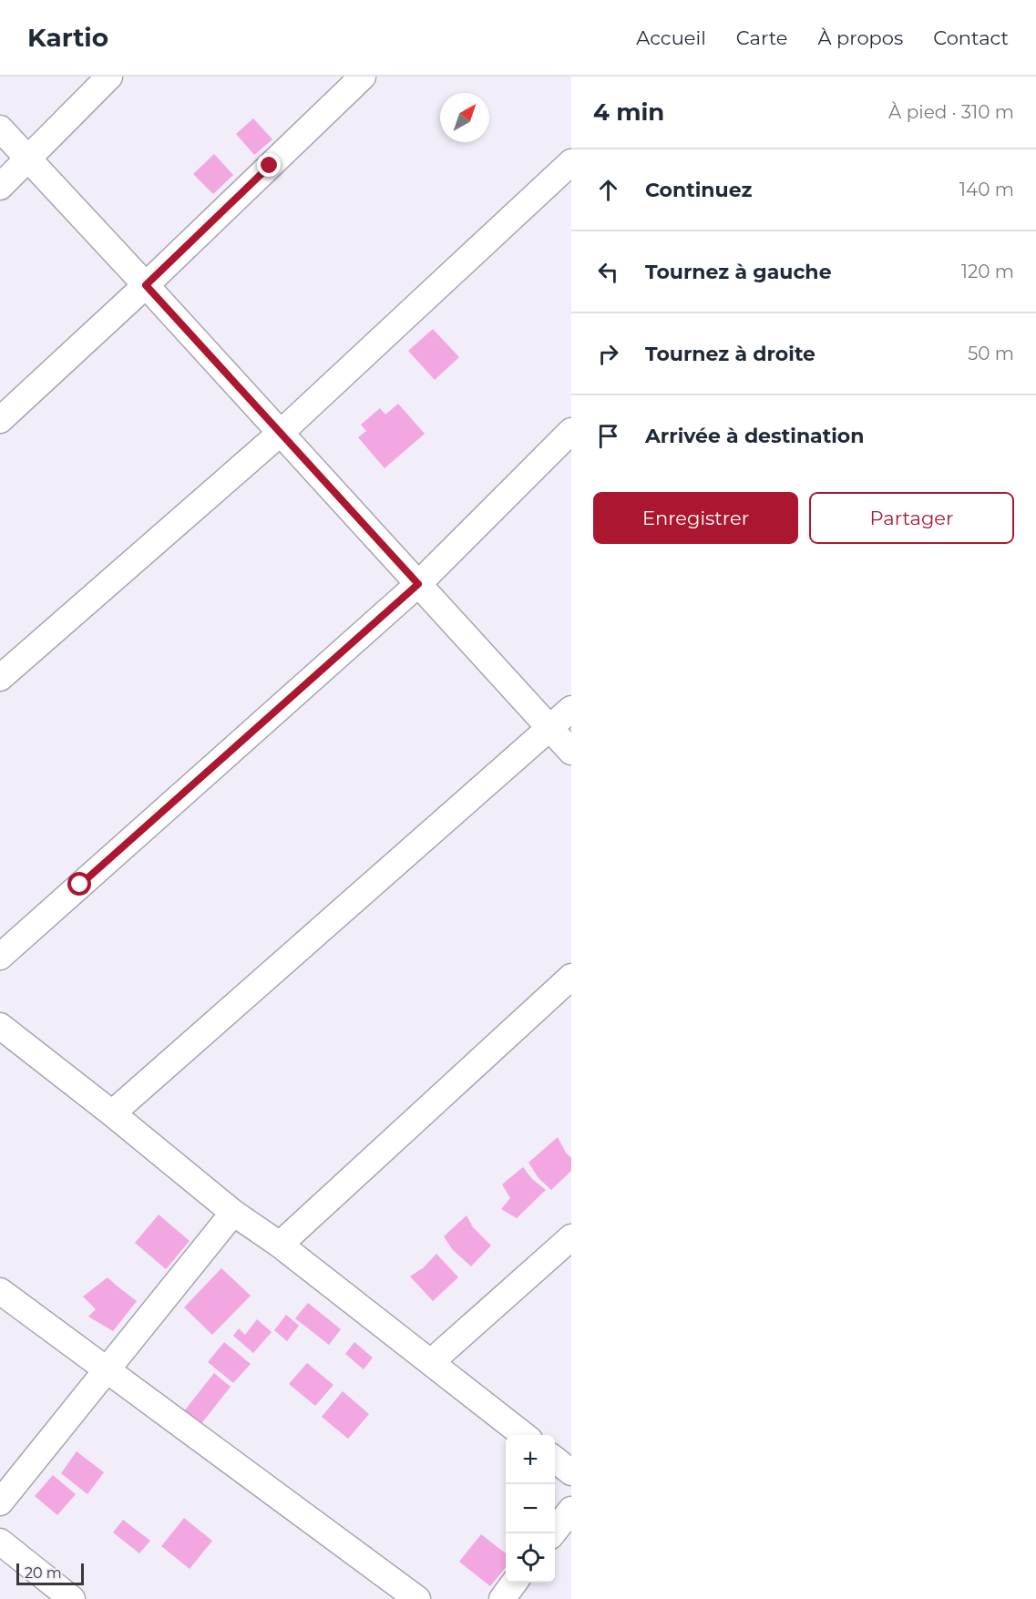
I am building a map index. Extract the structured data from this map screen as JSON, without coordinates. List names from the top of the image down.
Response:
{
  "scale_bar": "20 m",
  "north": "top right",
  "page": {
    "header": "Kartio",
    "nav": [
      "Accueil",
      "Carte",
      "À propos",
      "Contact"
    ],
    "heading": ["4 min", "À pied · 310 m"],
    "list": [
      ["Continuez", "140 m"],
      ["Tournez à gauche", "120 m"],
      ["Tournez à droite", "50 m"],
      "Arrivée à destination"
    ],
    "buttons": ["Enregistrer", "Partager"],
    "map_buttons": ["+", "−"],
    "scale": "20 m"
  }
}
